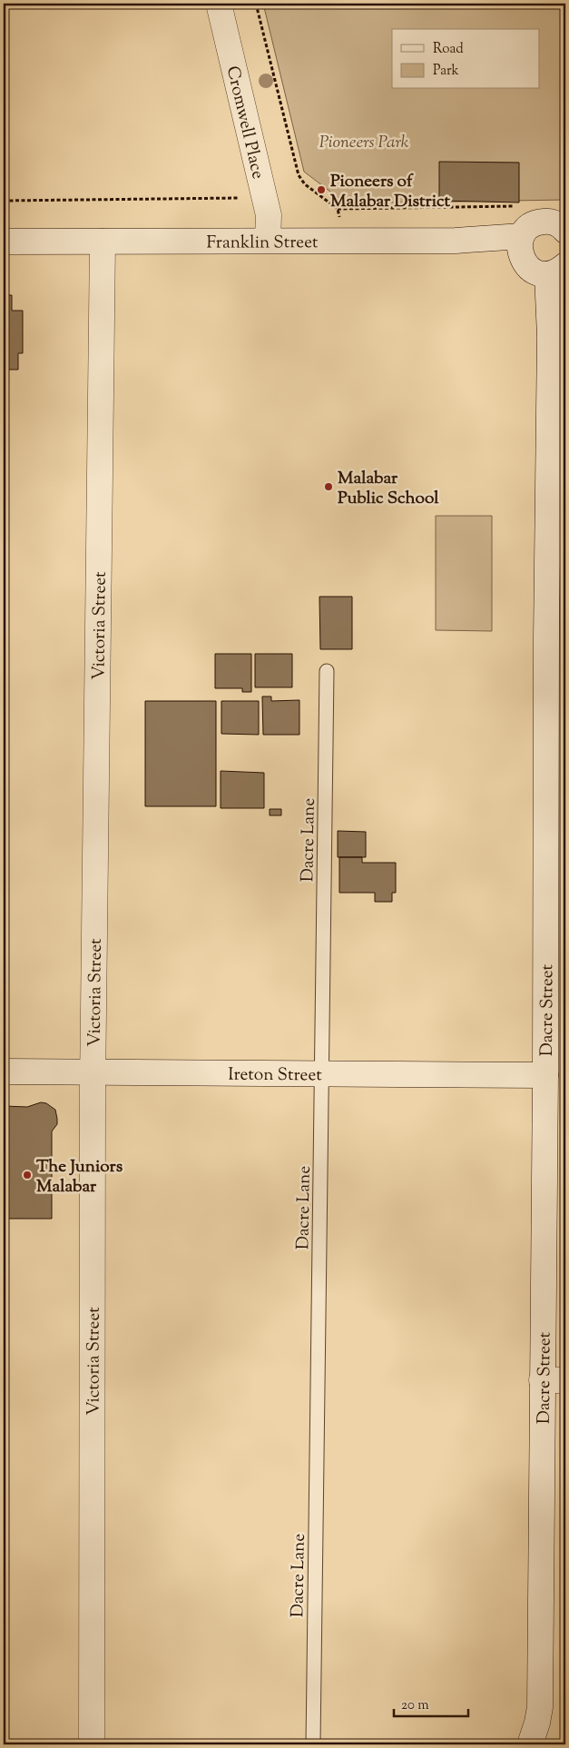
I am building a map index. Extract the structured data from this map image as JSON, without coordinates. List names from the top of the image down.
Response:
{
  "streets": {
    "street": [
      "Cromwell Place",
      "Franklin Street",
      "Victoria Street",
      "Dacre Street",
      "Ireton Street"
    ],
    "lane": ["Dacre Lane"]
  },
  "crossings": [
    ["Cromwell Place", "Franklin Street"],
    ["Franklin Street", "Victoria Street"],
    ["Victoria Street", "Ireton Street"],
    ["Dacre Lane", "Ireton Street"],
    ["Dacre Street", "Ireton Street"]
  ],
  "parks": ["Pioneers Park"],
  "places": ["Pioneers of Malabar District", "Malabar Public School", "The Juniors Malabar"],
  "legend": ["Road", "Park"],
  "scale_bar": "20 m"
}
